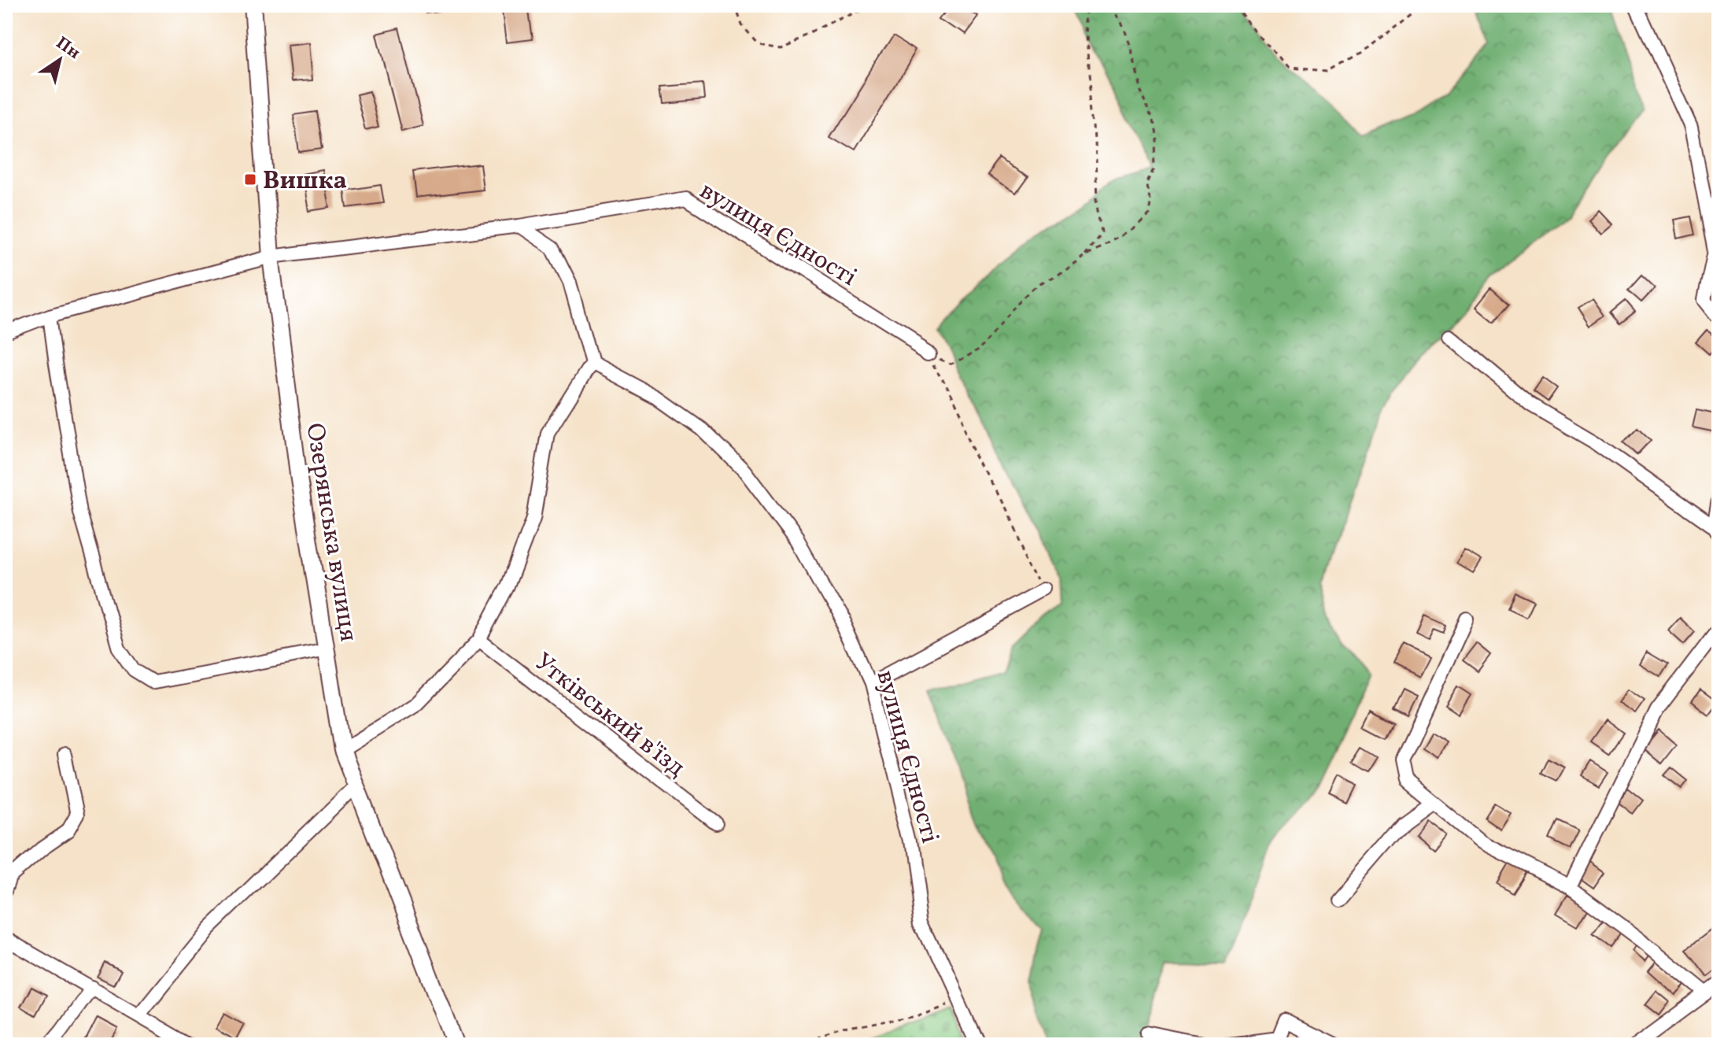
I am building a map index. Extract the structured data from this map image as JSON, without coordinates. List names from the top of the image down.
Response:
{
  "streets": {
    "street": ["вулиця Єдності", "Озерянська вулиця", "Утківський в'їзд"]
  },
  "crossings": [
    ["вулиця Єдності", "Озерянська вулиця"]
  ],
  "places": {
    "transit": ["Вишка"]
  },
  "north": "top right"
}
